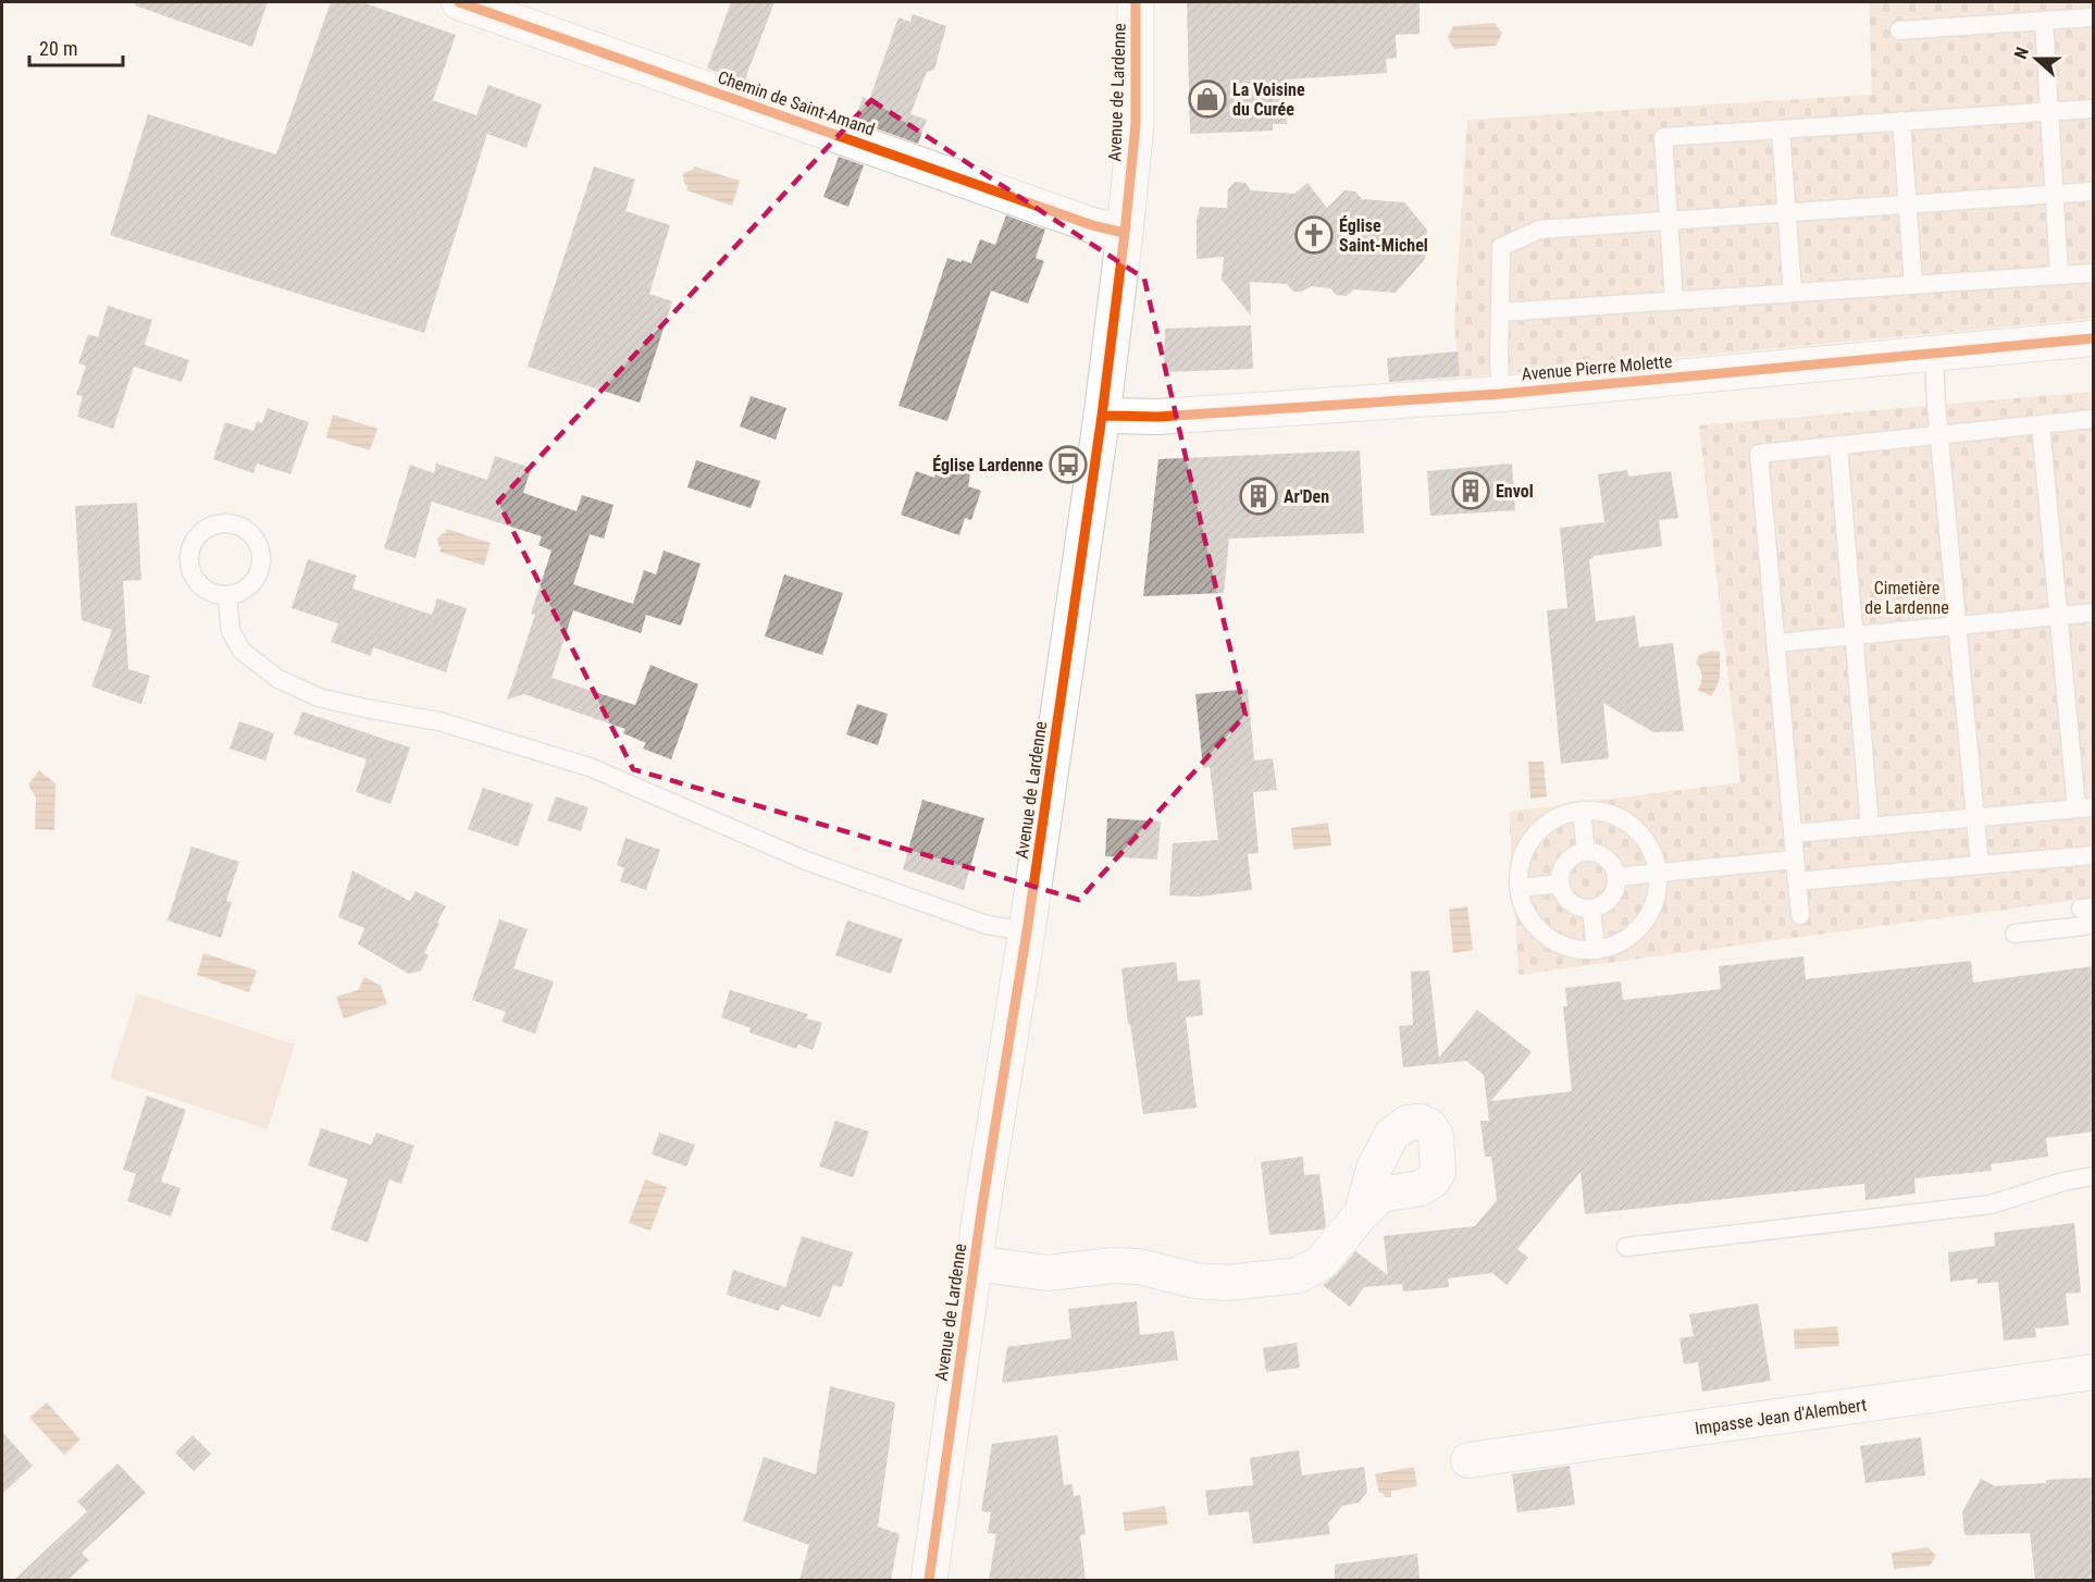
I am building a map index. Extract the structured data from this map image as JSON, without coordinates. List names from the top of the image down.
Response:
{
  "streets": {
    "main road": ["Avenue de Lardenne"],
    "street": ["Chemin de Saint-Amand", "Avenue Pierre Molette", "Impasse Jean d'Alembert"]
  },
  "crossings": [
    ["Avenue de Lardenne", "Chemin de Saint-Amand"],
    ["Avenue de Lardenne", "Avenue Pierre Molette"]
  ],
  "parks": ["Cimetière de Lardenne"],
  "places": {
    "shop": ["La Voisine du Curée"],
    "church": ["Église Saint-Michel"],
    "bus stop": ["Église Lardenne"],
    "building": ["Envol", "Ar'Den"]
  },
  "scale_bar": "20 m",
  "north": "left"
}
